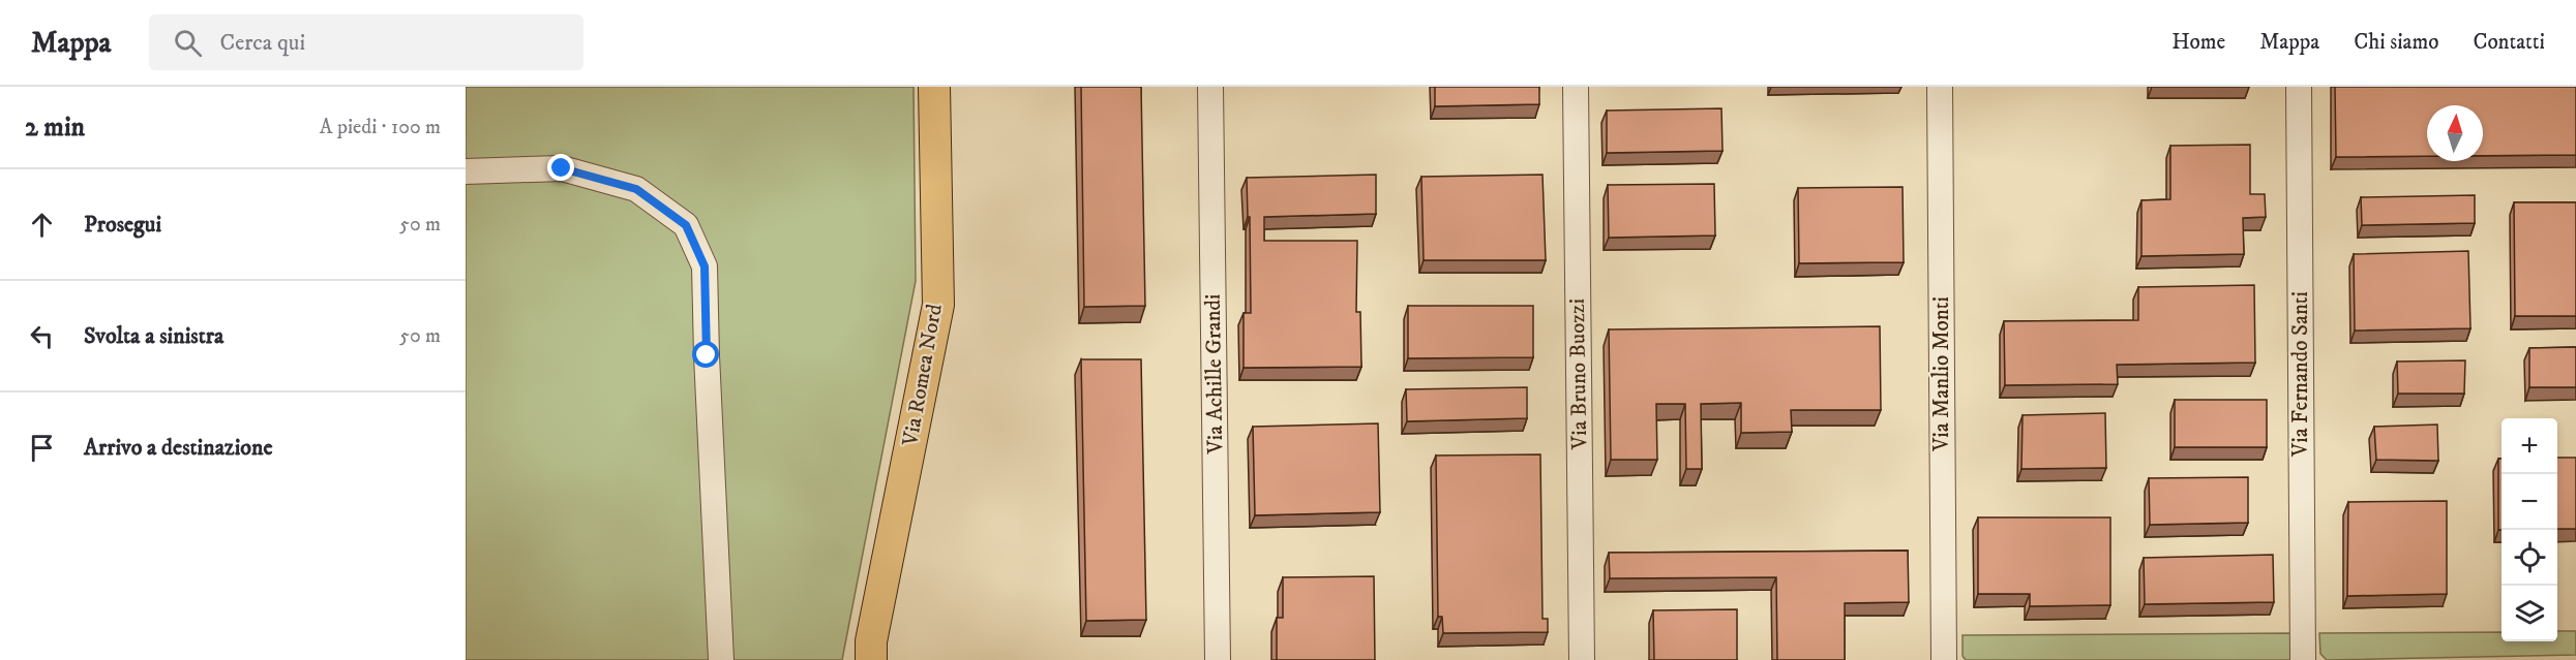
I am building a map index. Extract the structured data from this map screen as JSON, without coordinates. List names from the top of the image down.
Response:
{
  "streets": {
    "main road": ["Via Romea Nord"],
    "street": [
      "Via Achille Grandi",
      "Via Bruno Buozzi",
      "Via Manlio Monti",
      "Via Fernando Santi"
    ]
  },
  "north": "top",
  "page": {
    "header": "Mappa",
    "search": "Cerca qui",
    "nav": [
      "Home",
      "Mappa",
      "Chi siamo",
      "Contatti"
    ],
    "heading": ["2 min", "A piedi · 100 m"],
    "list": [
      ["Prosegui", "50 m"],
      ["Svolta a sinistra", "50 m"],
      "Arrivo a destinazione"
    ],
    "map_buttons": ["+", "−"]
  }
}
